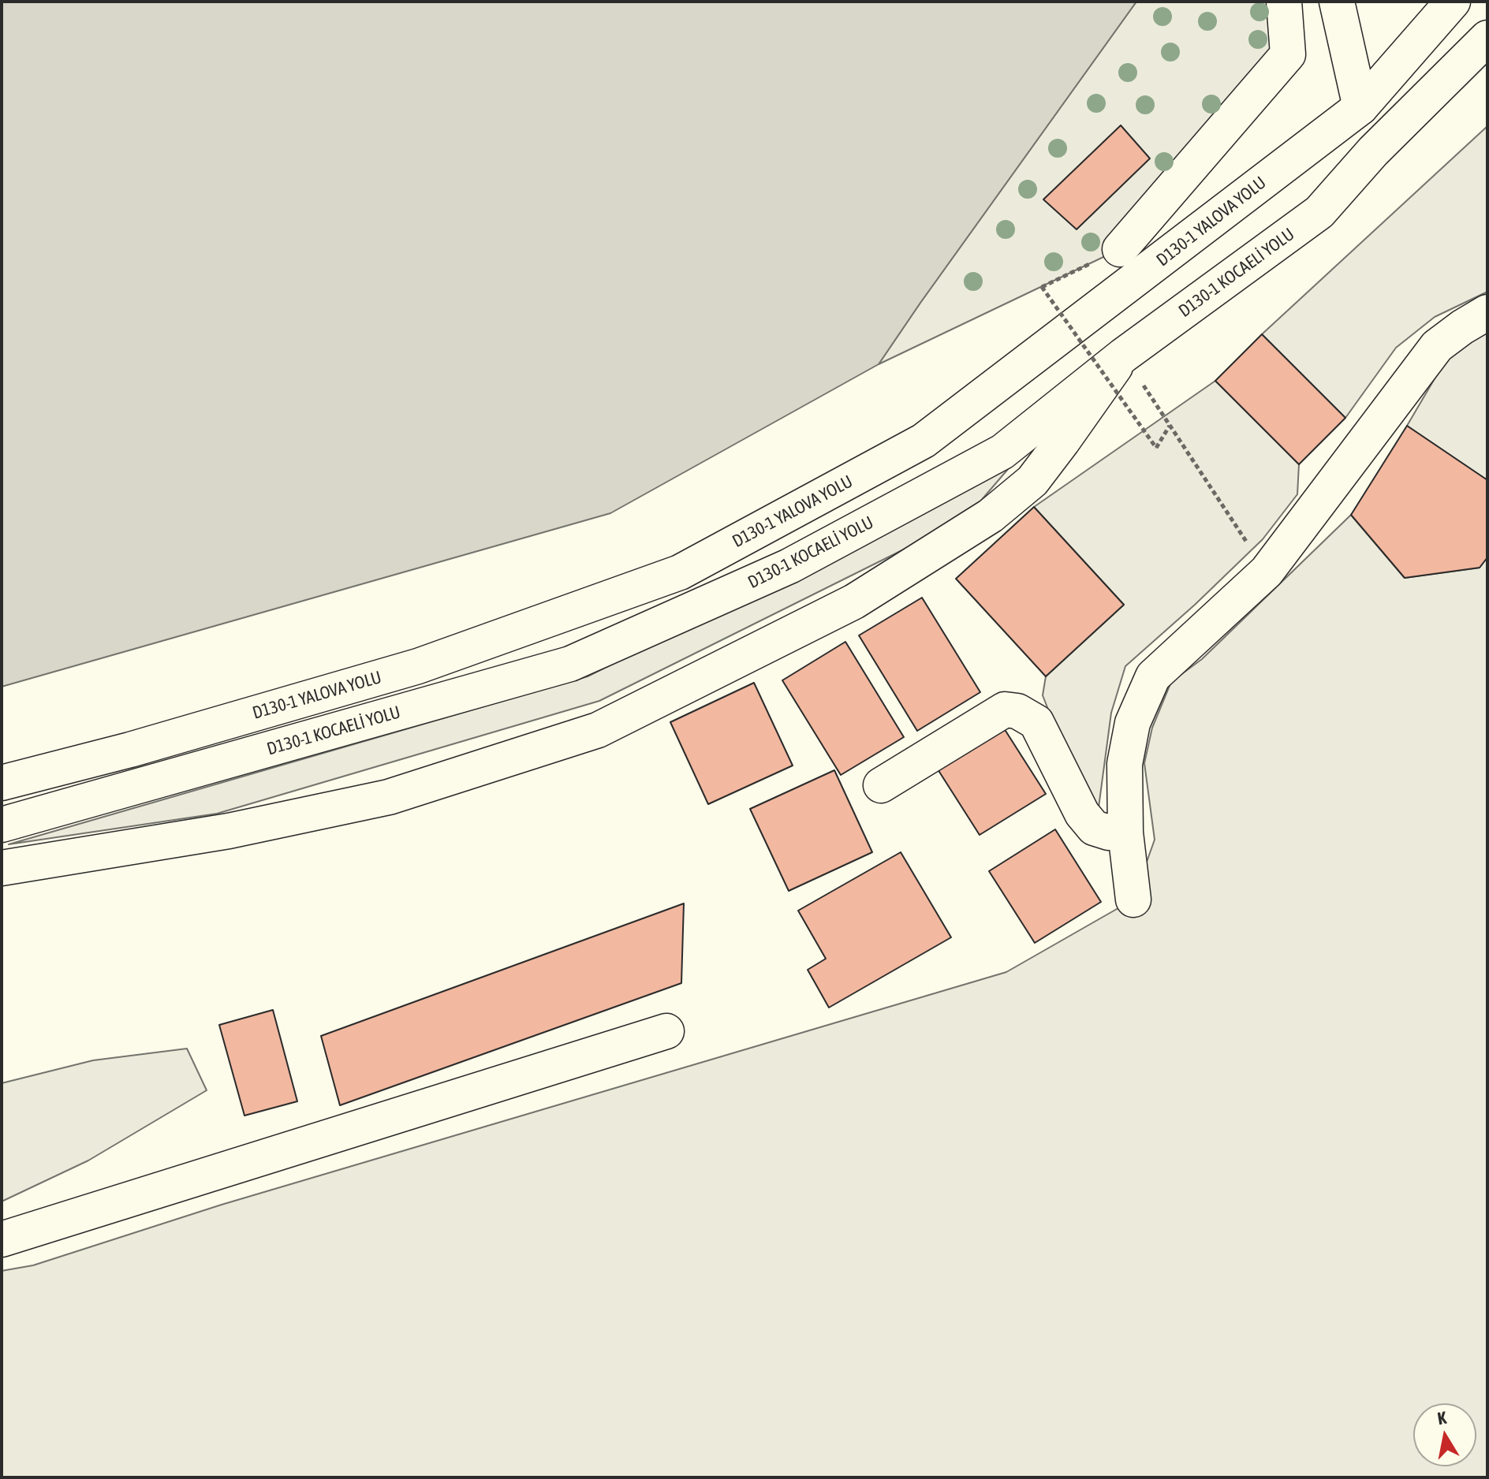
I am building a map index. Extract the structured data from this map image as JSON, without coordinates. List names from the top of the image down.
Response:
{
  "streets": {
    "main road": ["D130-1 YALOVA YOLU", "D130-1 KOCAELİ YOLU"]
  },
  "north": "top"
}
